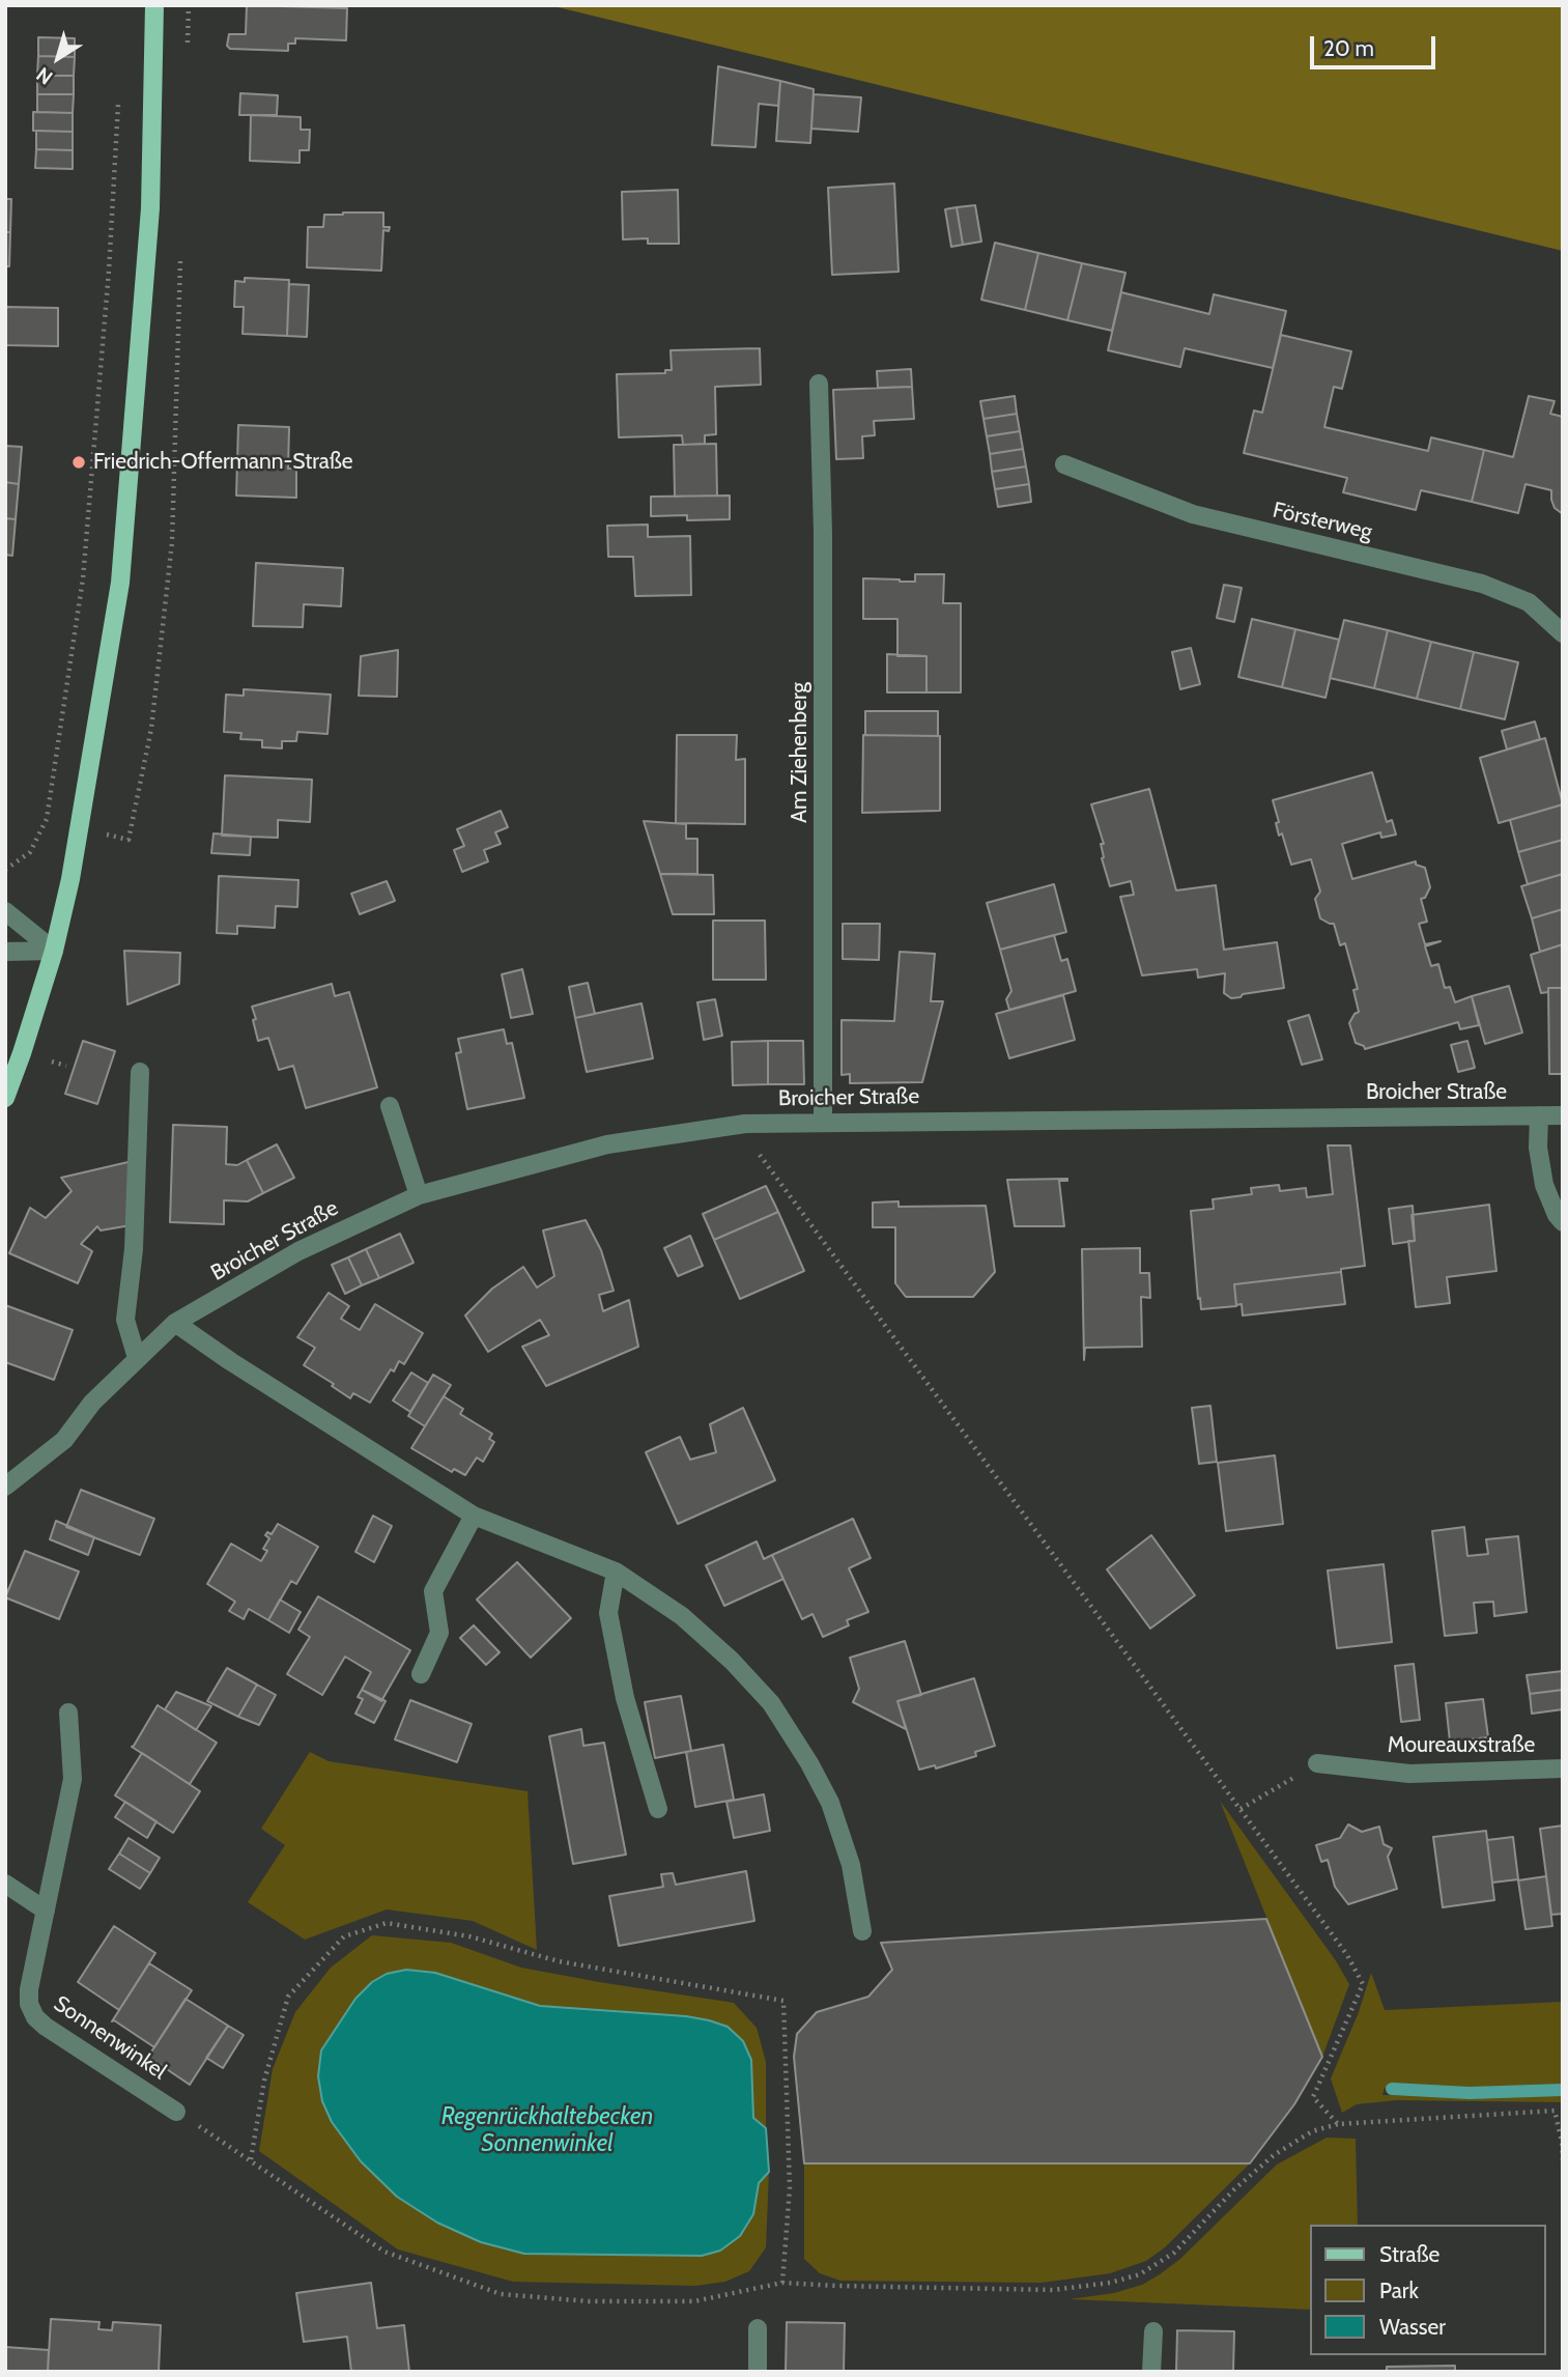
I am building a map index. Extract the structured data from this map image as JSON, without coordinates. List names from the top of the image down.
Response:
{
  "streets": {
    "street": [
      "Försterweg",
      "Am Ziehenberg",
      "Broicher Straße",
      "Moureauxstraße",
      "Sonnenwinkel"
    ]
  },
  "crossings": [
    ["Am Ziehenberg", "Broicher Straße"]
  ],
  "water": ["Regenrückhaltebecken Sonnenwinkel"],
  "places": ["Friedrich-Offermann-Straße"],
  "legend": ["Straße", "Park", "Wasser"],
  "scale_bar": "20 m",
  "north": "bottom left"
}
